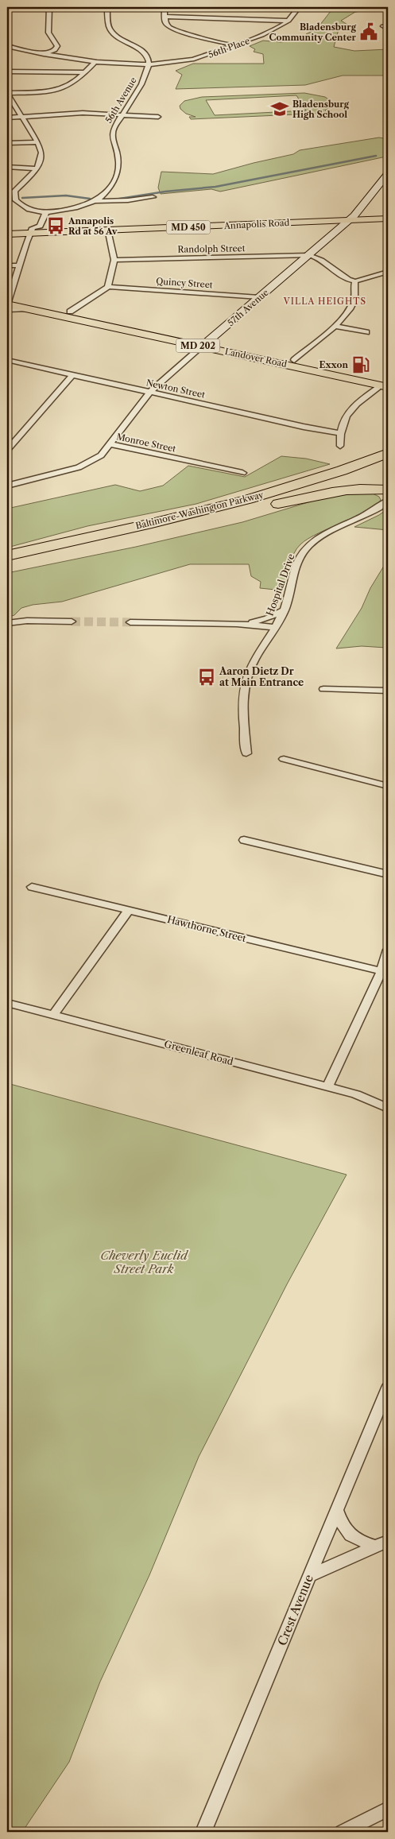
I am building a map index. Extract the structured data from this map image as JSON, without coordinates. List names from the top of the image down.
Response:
{
  "streets": {
    "highway": ["Baltimore-Washington Parkway"],
    "main road": [
      "Annapolis Road",
      "MD 450",
      "MD 202",
      "Landover Road"
    ],
    "street": [
      "56th Place",
      "56th Avenue",
      "Randolph Street",
      "Quincy Street",
      "57th Avenue",
      "Newton Street",
      "Monroe Street",
      "Hospital Drive",
      "Hawthorne Street",
      "Greenleaf Road",
      "Crest Avenue"
    ]
  },
  "crossings": [
    ["56th Place", "56th Avenue"],
    ["Annapolis Road", "57th Avenue"],
    ["Randolph Street", "57th Avenue"],
    ["Quincy Street", "57th Avenue"],
    ["57th Avenue", "Landover Road"],
    ["57th Avenue", "Newton Street"],
    ["57th Avenue", "Monroe Street"]
  ],
  "districts": ["VILLA HEIGHTS"],
  "parks": ["Cheverly Euclid Street Park"],
  "places": {
    "public building": ["Bladensburg Community Center"],
    "school or university": ["Bladensburg High School"],
    "bus stop": ["Annapolis Rd at 56 Av", "Aaron Dietz Dr at Main Entrance"],
    "fuel station": ["Exxon"]
  }
}
